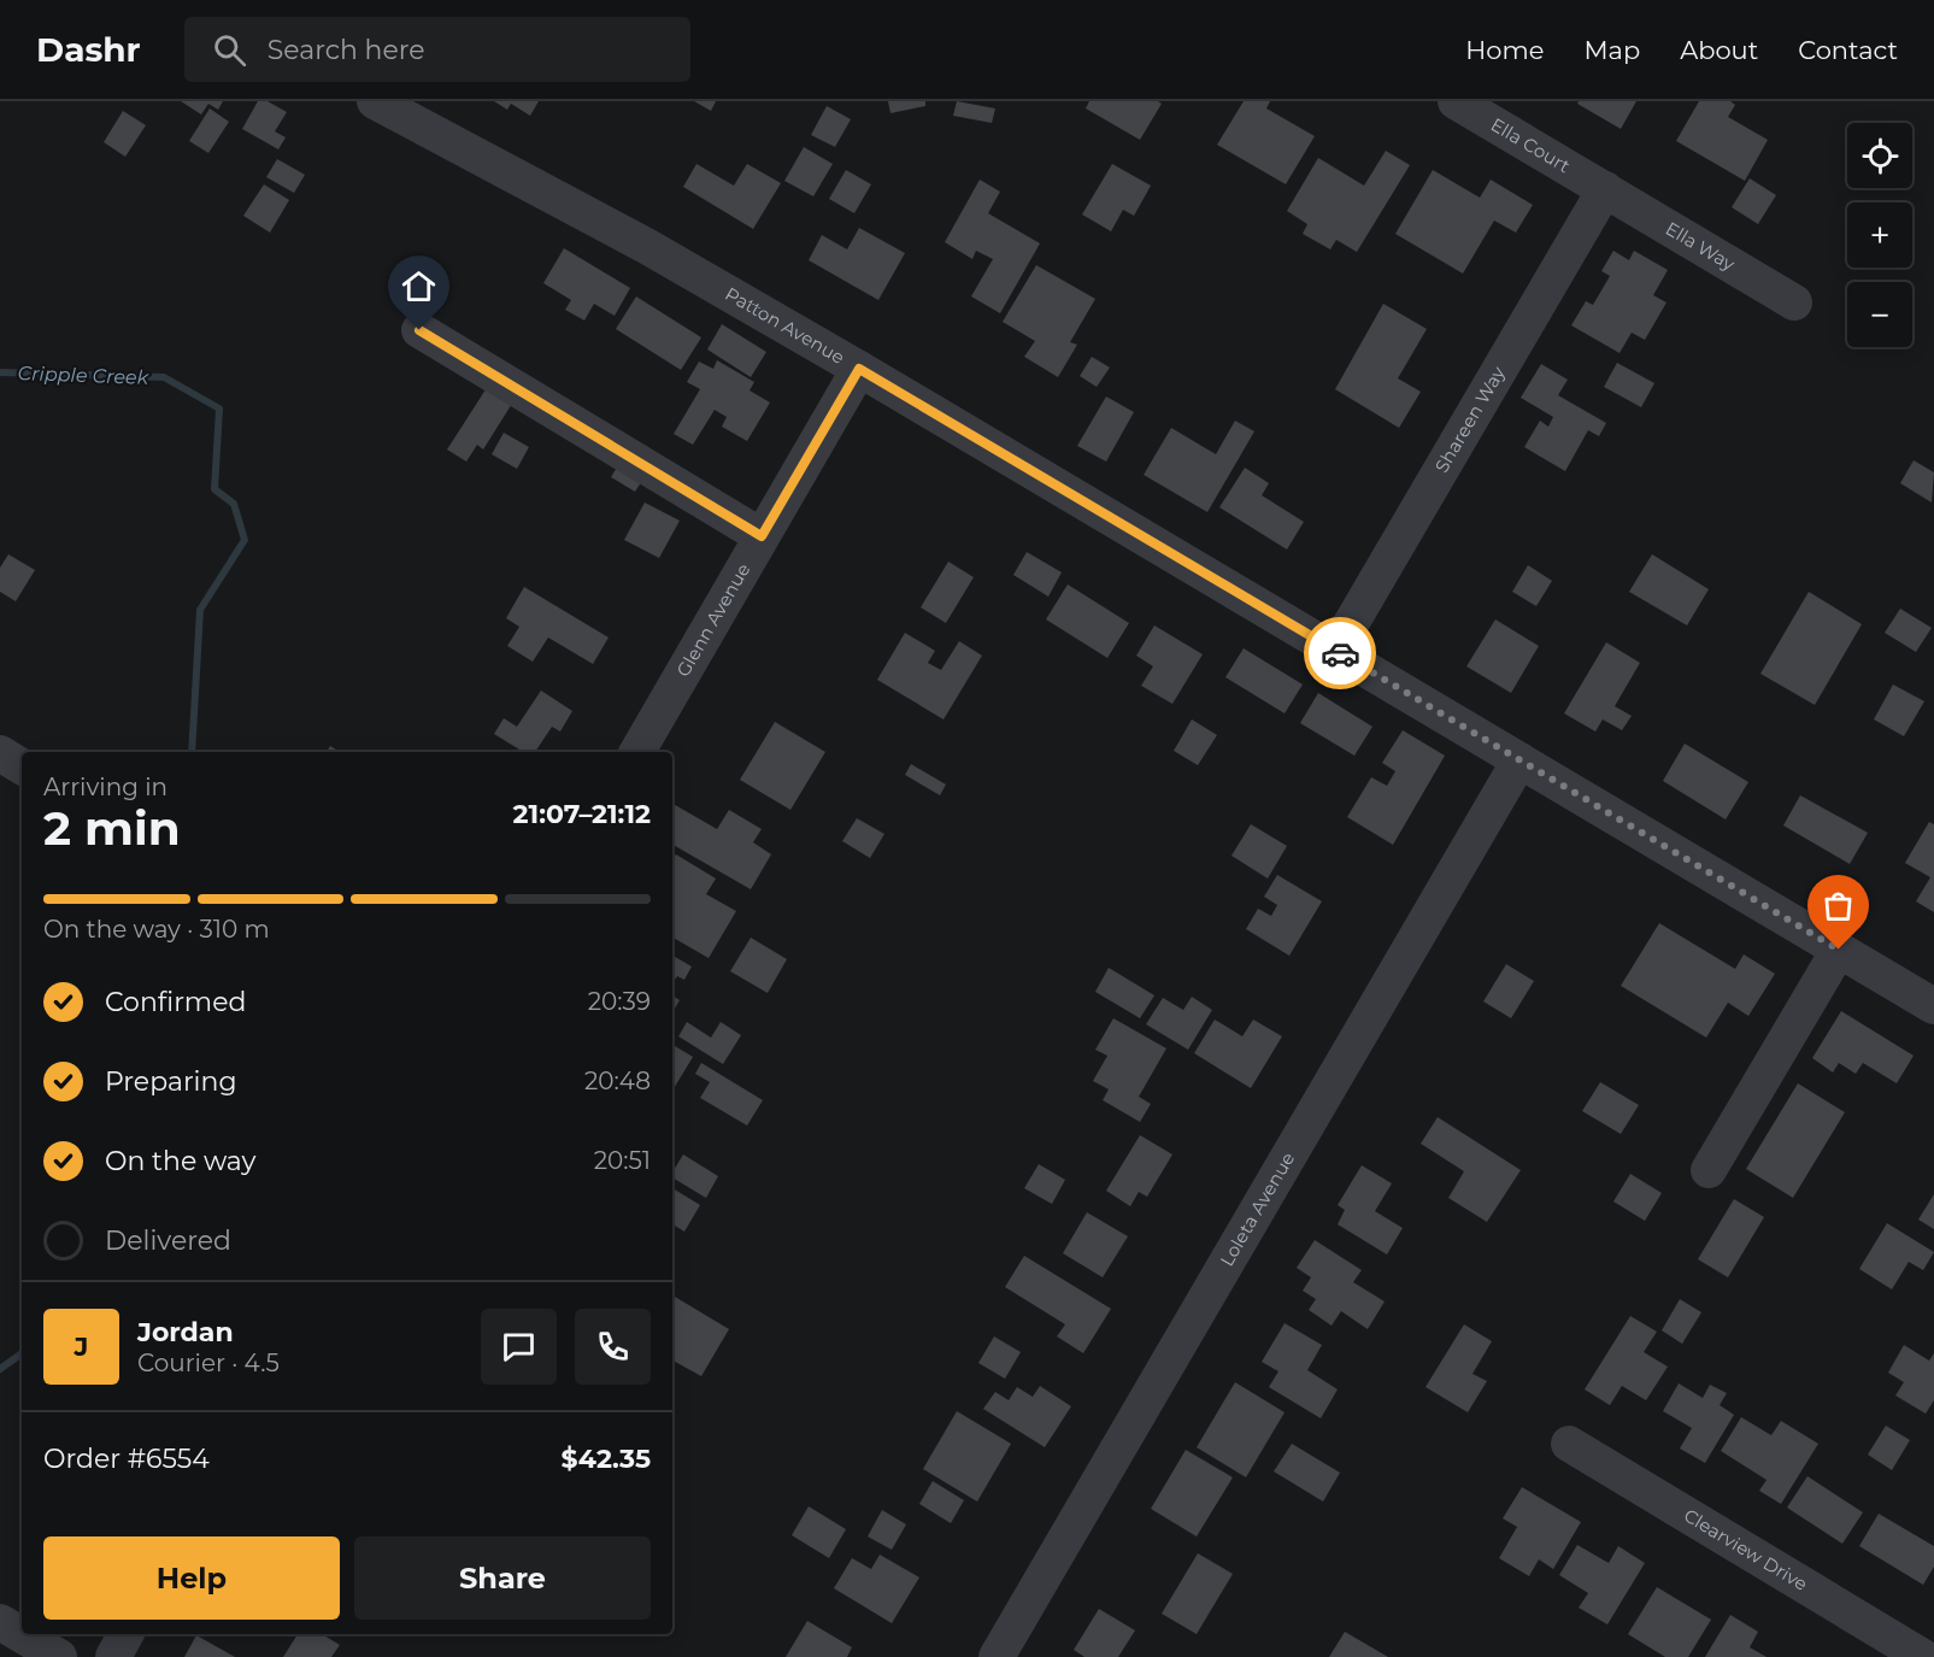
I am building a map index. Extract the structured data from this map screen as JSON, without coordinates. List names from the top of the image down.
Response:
{
  "streets": {
    "street": [
      "Ella Court",
      "Ella Way",
      "Patton Avenue",
      "Shareen Way",
      "Glenn Avenue",
      "Loleta Avenue",
      "Clearview Drive"
    ]
  },
  "crossings": [
    ["Ella Court", "Ella Way"],
    ["Ella Court", "Shareen Way"],
    ["Ella Way", "Shareen Way"],
    ["Patton Avenue", "Shareen Way"],
    ["Patton Avenue", "Glenn Avenue"],
    ["Patton Avenue", "Loleta Avenue"]
  ],
  "water": ["Cripple Creek"],
  "page": {
    "header": "Dashr",
    "search": "Search here",
    "nav": [
      "Home",
      "Map",
      "About",
      "Contact"
    ],
    "map_buttons": ["+", "−"],
    "heading": ["2 min", "Arriving in", "21:07–21:12"],
    "panel": [
      "Jordan",
      "Courier · 4.5",
      "Order #6554",
      "$42.35"
    ],
    "bar": "On the way · 310 m",
    "list": [
      ["Confirmed", "20:39"],
      ["Preparing", "20:48"],
      ["On the way", "20:51"],
      "Delivered"
    ],
    "round": "J",
    "buttons": ["Help", "Share"]
  }
}
